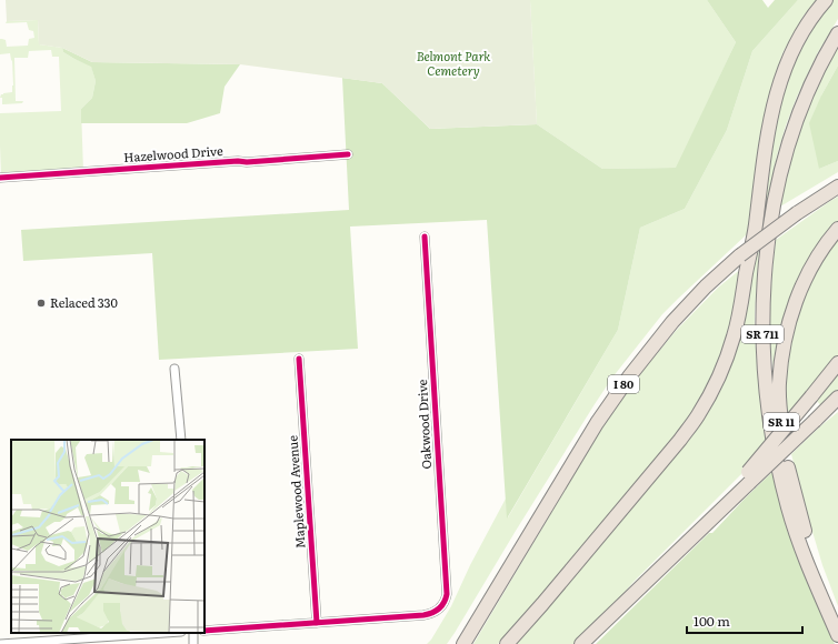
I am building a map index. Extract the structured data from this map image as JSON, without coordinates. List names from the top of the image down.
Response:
{
  "streets": {
    "highway": ["SR 711", "I 80", "SR 11"],
    "street": ["Hazelwood Drive", "Oakwood Drive", "Maplewood Avenue"]
  },
  "crossings": [
    ["Oakwood Drive", "Maplewood Avenue"]
  ],
  "parks": ["Belmont Park Cemetery"],
  "places": ["Relaced 330"],
  "scale_bar": "100 m"
}
